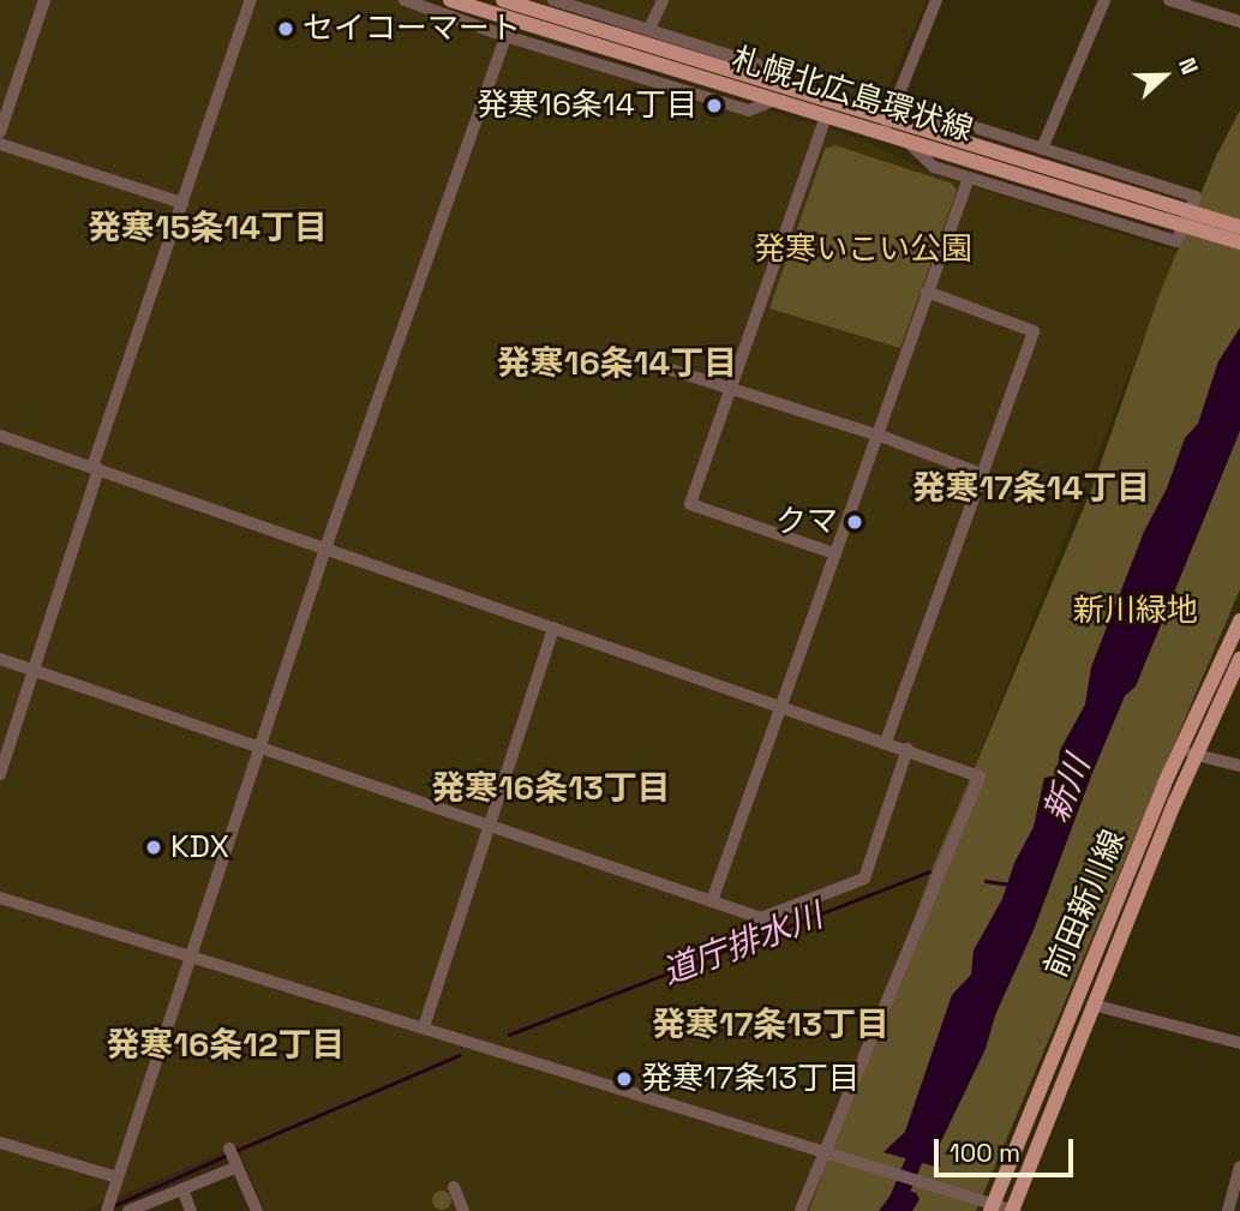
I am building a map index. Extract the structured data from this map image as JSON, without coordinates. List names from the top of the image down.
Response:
{
  "streets": {
    "main road": ["札幌北広島環状線", "前田新川線"]
  },
  "districts": [
    "発寒15条14丁目",
    "発寒16条14丁目",
    "発寒17条14丁目",
    "発寒16条13丁目",
    "発寒17条13丁目",
    "発寒16条12丁目"
  ],
  "water": ["新川", "道庁排水川"],
  "parks": ["発寒いこい公園", "新川緑地"],
  "places": [
    "セイコーマート",
    "発寒16条14丁目",
    "クマ",
    "KDX",
    "発寒17条13丁目"
  ],
  "scale_bar": "100 m",
  "north": "right"
}
